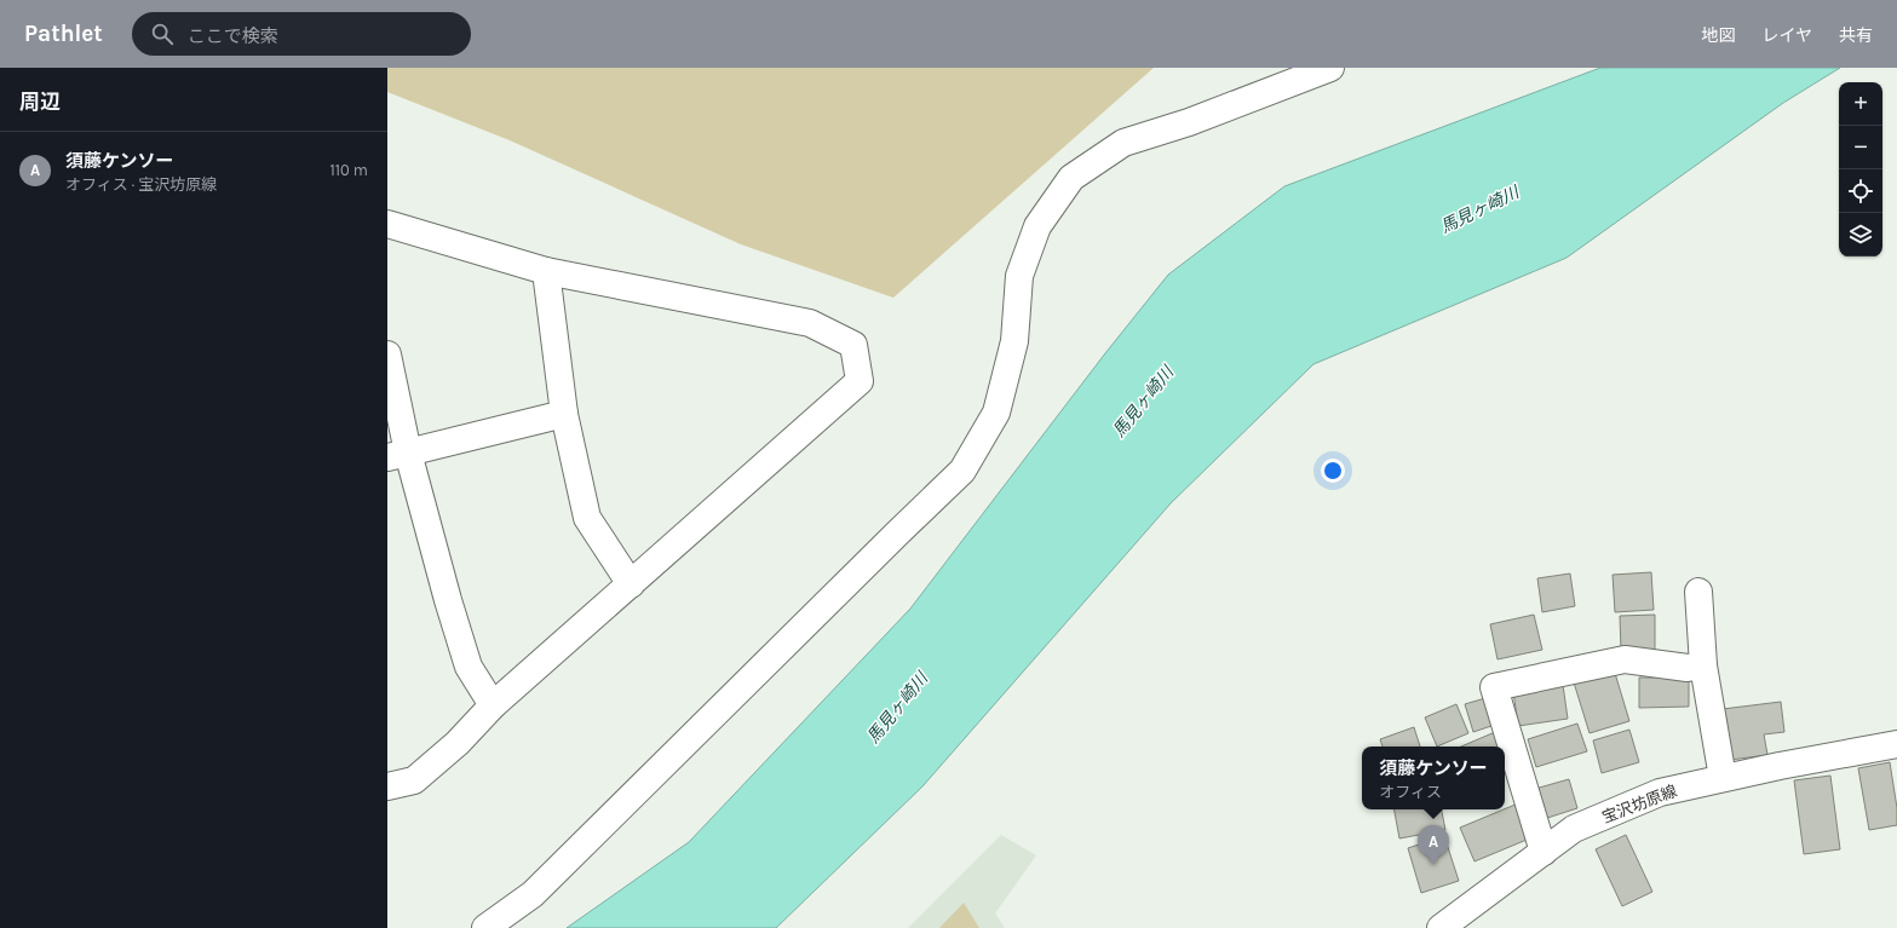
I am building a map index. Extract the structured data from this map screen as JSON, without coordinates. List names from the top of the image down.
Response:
{
  "streets": {
    "street": ["宝沢坊原線"]
  },
  "water": ["馬見ヶ崎川"],
  "page": {
    "header": "Pathlet",
    "search": "ここで検索",
    "nav": ["地図", "レイヤ", "共有"],
    "heading": "周辺",
    "map_buttons": ["+", "−"],
    "list": [
      {
        "mark": "A",
        "name": "須藤ケンソー",
        "note": "オフィス · 宝沢坊原線",
        "value": "110 m"
      }
    ],
    "popup": ["須藤ケンソー", "オフィス"],
    "pins": "A"
  }
}
